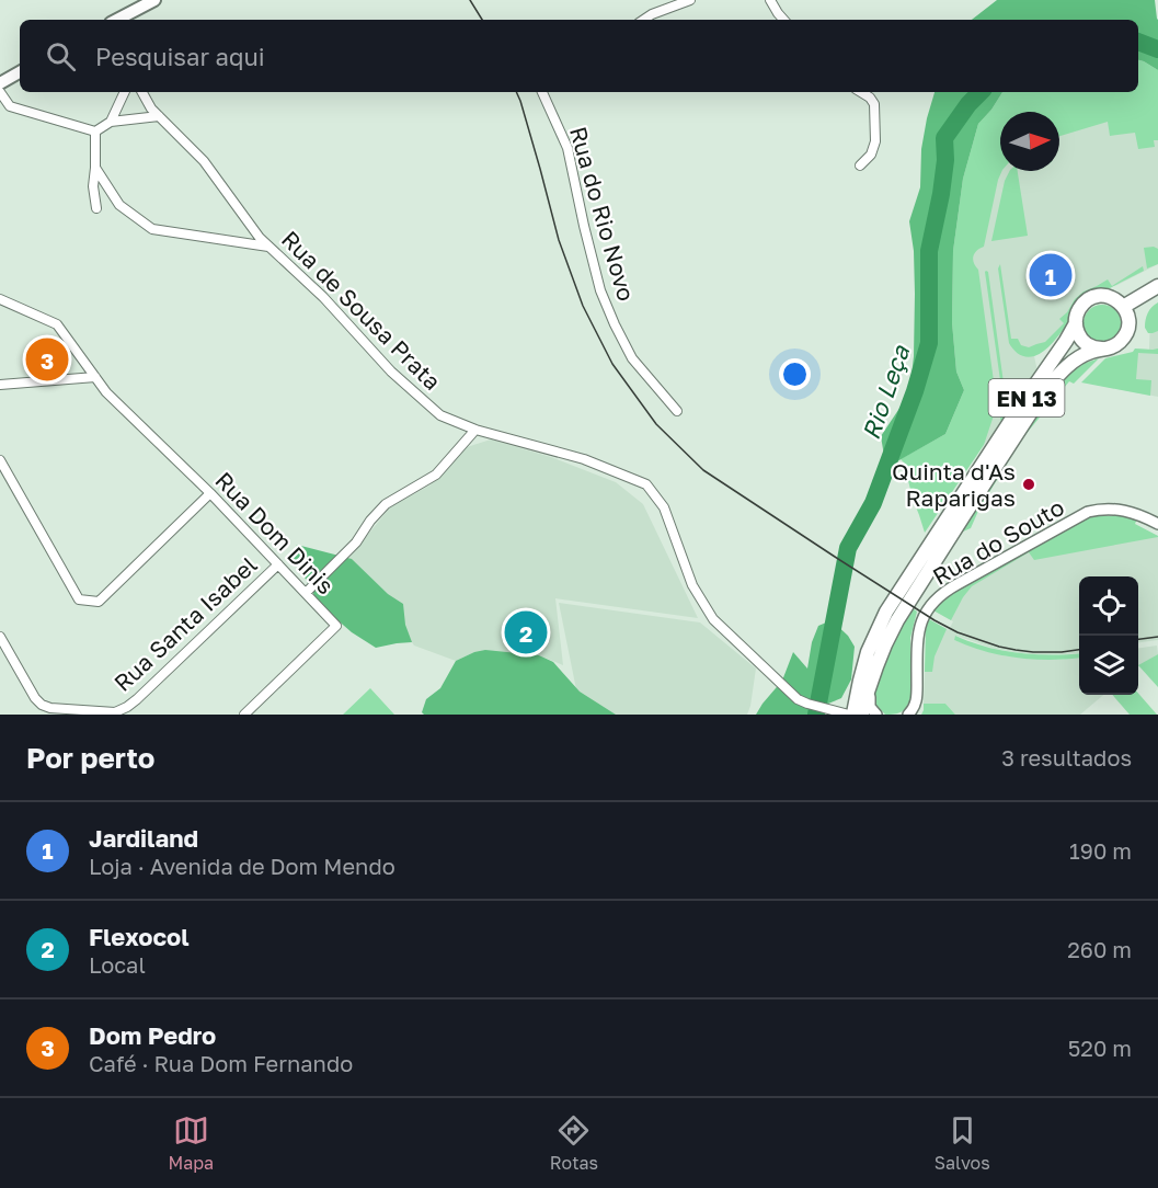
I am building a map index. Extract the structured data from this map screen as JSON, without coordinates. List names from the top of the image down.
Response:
{
  "streets": {
    "main road": ["EN 13"],
    "street": [
      "Rua do Rio Novo",
      "Rua de Sousa Prata",
      "Rua Dom Dinis",
      "Rua do Souto",
      "Rua Santa Isabel"
    ]
  },
  "crossings": [
    ["Rua de Sousa Prata", "EN 13"],
    ["Rua Dom Dinis", "Rua Santa Isabel"]
  ],
  "water": ["Rio Leça"],
  "places": ["Quinta d'As Raparigas"],
  "north": "right",
  "page": {
    "search": "Pesquisar aqui",
    "pins": ["1", "3", "2"],
    "heading": ["Por perto", "3 resultados"],
    "list": [
      {
        "mark": "1",
        "name": "Jardiland",
        "note": "Loja · Avenida de Dom Mendo",
        "value": "190 m"
      },
      {
        "mark": "2",
        "name": "Flexocol",
        "note": "Local",
        "value": "260 m"
      },
      {
        "mark": "3",
        "name": "Dom Pedro",
        "note": "Café · Rua Dom Fernando",
        "value": "520 m"
      }
    ],
    "nav": ["Mapa", "Rotas", "Salvos"]
  }
}
